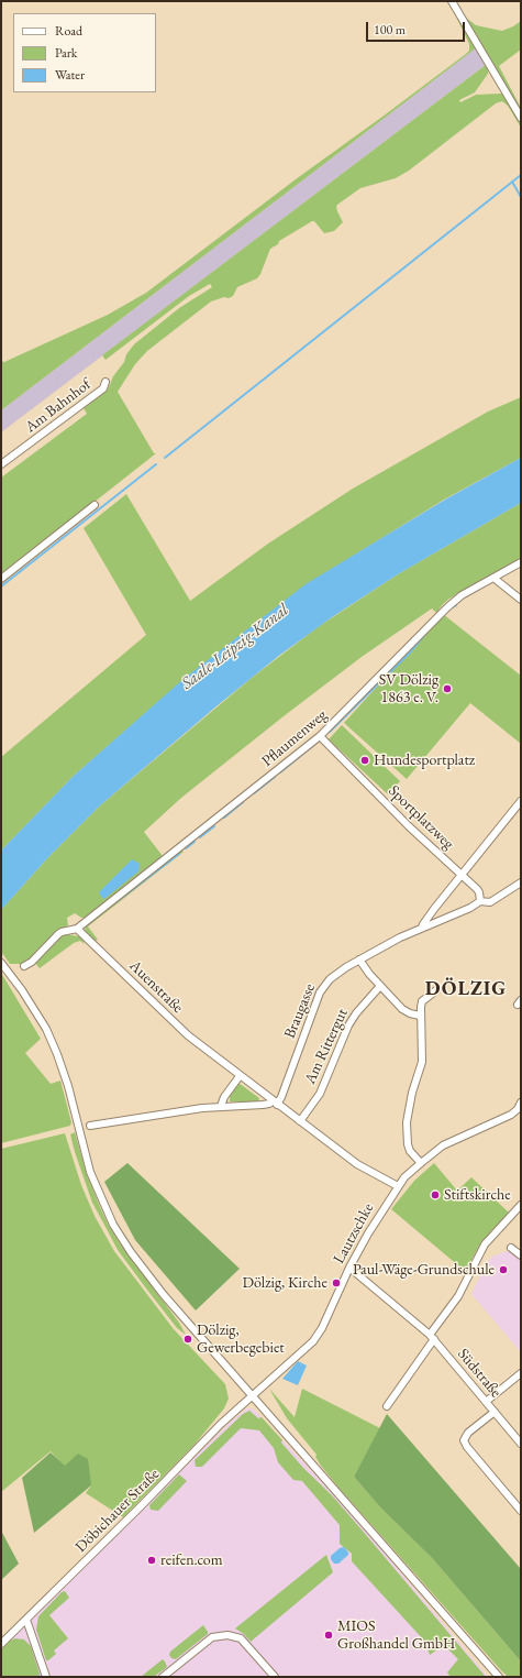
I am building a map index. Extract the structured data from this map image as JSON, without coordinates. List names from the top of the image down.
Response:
{
  "streets": {
    "street": [
      "Am Bahnhof",
      "Pflaumenweg",
      "Sportplatzweg",
      "Auenstraße",
      "Braugasse",
      "Am Rittergut",
      "Lautzschke",
      "Südstraße",
      "Döbichauer Straße"
    ]
  },
  "crossings": [
    ["Pflaumenweg", "Sportplatzweg"],
    ["Pflaumenweg", "Auenstraße"],
    ["Sportplatzweg", "Braugasse"],
    ["Auenstraße", "Braugasse"],
    ["Auenstraße", "Am Rittergut"],
    ["Auenstraße", "Lautzschke"],
    ["Lautzschke", "Südstraße"],
    ["Lautzschke", "Döbichauer Straße"]
  ],
  "districts": ["DÖLZIG"],
  "water": ["Saale-Leipzig-Kanal"],
  "places": [
    "SV Dölzig 1863 e. V.",
    "Hundesportplatz",
    "Stiftskirche",
    "Paul-Wäge-Grundschule",
    "Dölzig, Kirche",
    "Dölzig, Gewerbegebiet",
    "reifen.com",
    "MIOS Großhandel GmbH"
  ],
  "legend": ["Road", "Park", "Water"],
  "scale_bar": "100 m"
}
